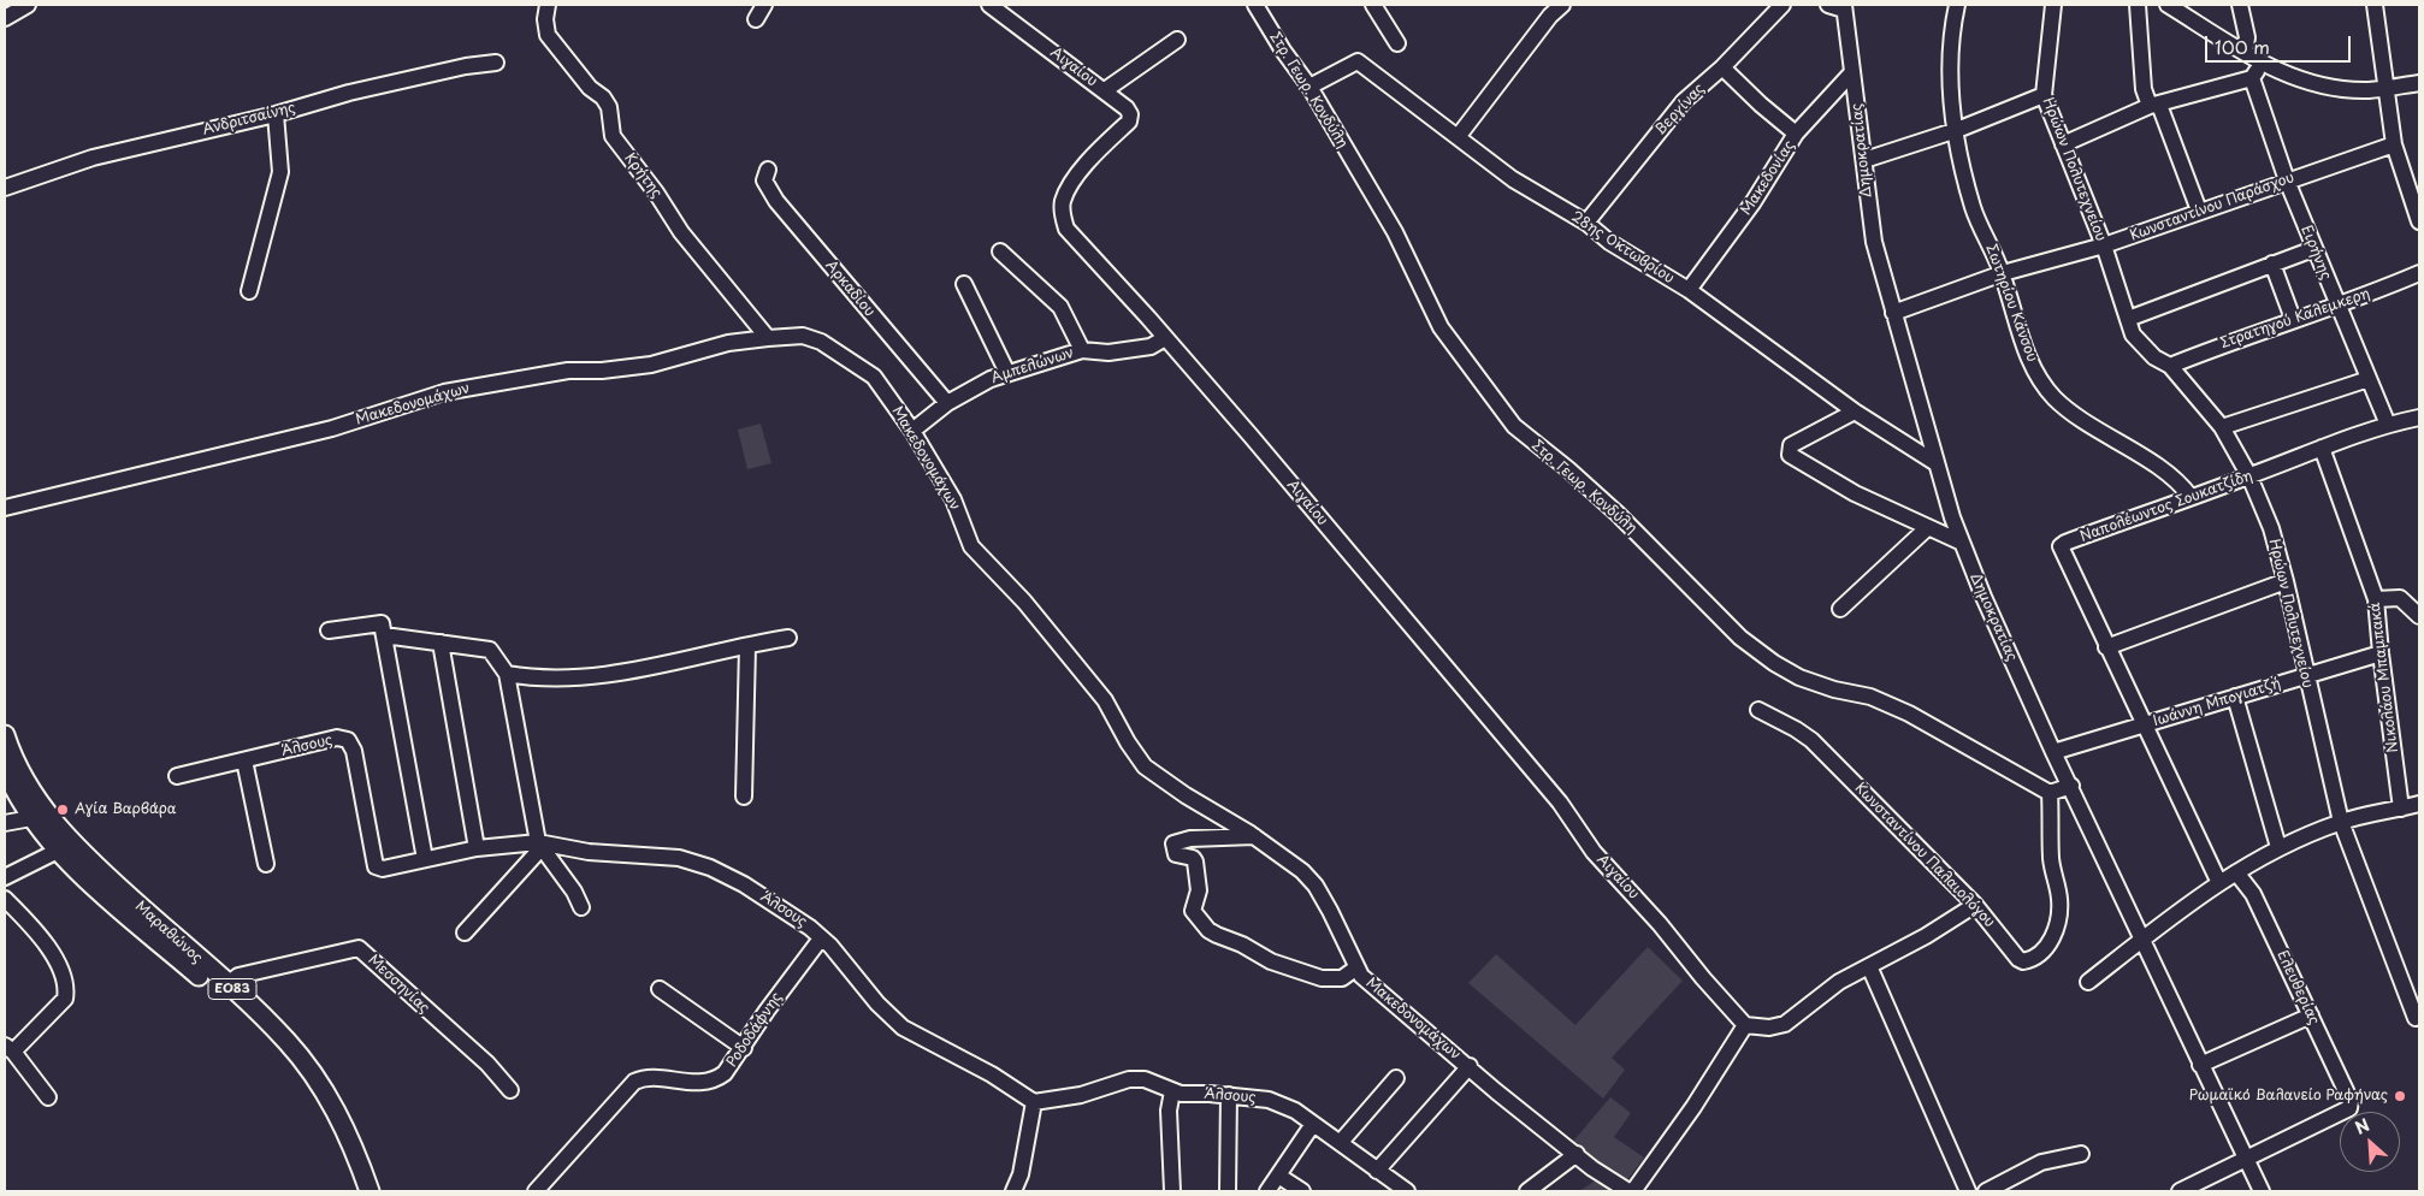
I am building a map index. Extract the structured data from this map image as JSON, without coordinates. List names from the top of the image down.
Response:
{
  "streets": {
    "main road": ["Μαραθώνος", "ΕΟ83"],
    "street": [
      "Αιγαίου",
      "Στρ. Γεωρ. Κονδύλη",
      "Βεργίνας",
      "Ανδριτσαίνης",
      "Δημοκρατίας",
      "Ηρώων Πολυτεχνείου",
      "Κρήτης",
      "Μακεδονίας",
      "Κωνσταντίνου Παράσχου",
      "28ης Οκτωβρίου",
      "Ειρήνης",
      "Αρκαδίου",
      "Σωτηρίου Κάνσου",
      "Στρατηγού Καλεμκερη",
      "Αμπελώνων",
      "Μακεδονομάχων",
      "Ναπολέωντος Σουκατζίδη",
      "Νικολάου Μπαμπακά",
      "Ιωάννη Μπογιατζή",
      "Άλσους",
      "Κωνσταντίνου Παλαιολόγου",
      "Μεσσηνίας",
      "Ελευθερίας",
      "Ροδοδάφνης"
    ]
  },
  "crossings": [
    ["Αιγαίου", "Αμπελώνων"],
    ["Στρ. Γεωρ. Κονδύλη", "28ης Οκτωβρίου"],
    ["Στρ. Γεωρ. Κονδύλη", "Κωνσταντίνου Παλαιολόγου"],
    ["Βεργίνας", "28ης Οκτωβρίου"],
    ["Δημοκρατίας", "Μακεδονίας"],
    ["Δημοκρατίας", "Κωνσταντίνου Παράσχου"],
    ["Δημοκρατίας", "28ης Οκτωβρίου"],
    ["Δημοκρατίας", "Ιωάννη Μπογιατζή"],
    ["Δημοκρατίας", "Ελευθερίας"],
    ["Ηρώων Πολυτεχνείου", "Κωνσταντίνου Παράσχου"],
    ["Ηρώων Πολυτεχνείου", "Στρατηγού Καλεμκερη"],
    ["Ηρώων Πολυτεχνείου", "Ναπολέωντος Σουκατζίδη"],
    ["Ηρώων Πολυτεχνείου", "Ιωάννη Μπογιατζή"],
    ["Κρήτης", "Μακεδονομάχων"],
    ["Μακεδονίας", "28ης Οκτωβρίου"],
    ["Κωνσταντίνου Παράσχου", "Ειρήνης"],
    ["Κωνσταντίνου Παράσχου", "Σωτηρίου Κάνσου"],
    ["Ειρήνης", "Στρατηγού Καλεμκερη"],
    ["Ειρήνης", "Ναπολέωντος Σουκατζίδη"],
    ["Αρκαδίου", "Αμπελώνων"],
    ["Σωτηρίου Κάνσου", "Ναπολέωντος Σουκατζίδη"],
    ["Αμπελώνων", "Μακεδονομάχων"],
    ["Ναπολέωντος Σουκατζίδη", "Νικολάου Μπαμπακά"],
    ["Ναπολέωντος Σουκατζίδη", "Ιωάννη Μπογιατζή"],
    ["Νικολάου Μπαμπακά", "Ιωάννη Μπογιατζή"],
    ["Άλσους", "Ροδοδάφνης"],
    ["Μαραθώνος", "Μεσσηνίας"]
  ],
  "places": ["Αγία Βαρβάρα", "Ρωμαϊκό Βαλανείο Ραφήνας"],
  "scale_bar": "100 m",
  "north": "top left"
}
